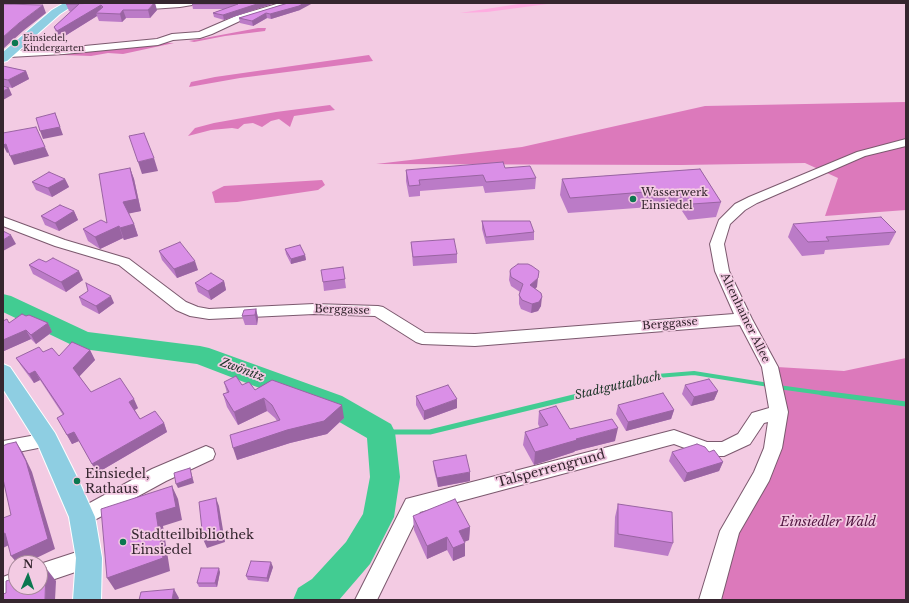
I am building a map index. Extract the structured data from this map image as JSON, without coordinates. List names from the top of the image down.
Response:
{
  "streets": {
    "street": ["Berggasse", "Altenhainer Allee", "Talsperrengrund"]
  },
  "crossings": [
    ["Berggasse", "Altenhainer Allee"],
    ["Altenhainer Allee", "Talsperrengrund"]
  ],
  "water": ["Zwönitz", "Stadtguttalbach"],
  "parks": ["Einsiedler Wald"],
  "places": [
    "Einsiedel, Kindergarten",
    "Wasserwerk Einsiedel",
    "Einsiedel, Rathaus",
    "Stadtteilbibliothek Einsiedel"
  ],
  "north": "top"
}
